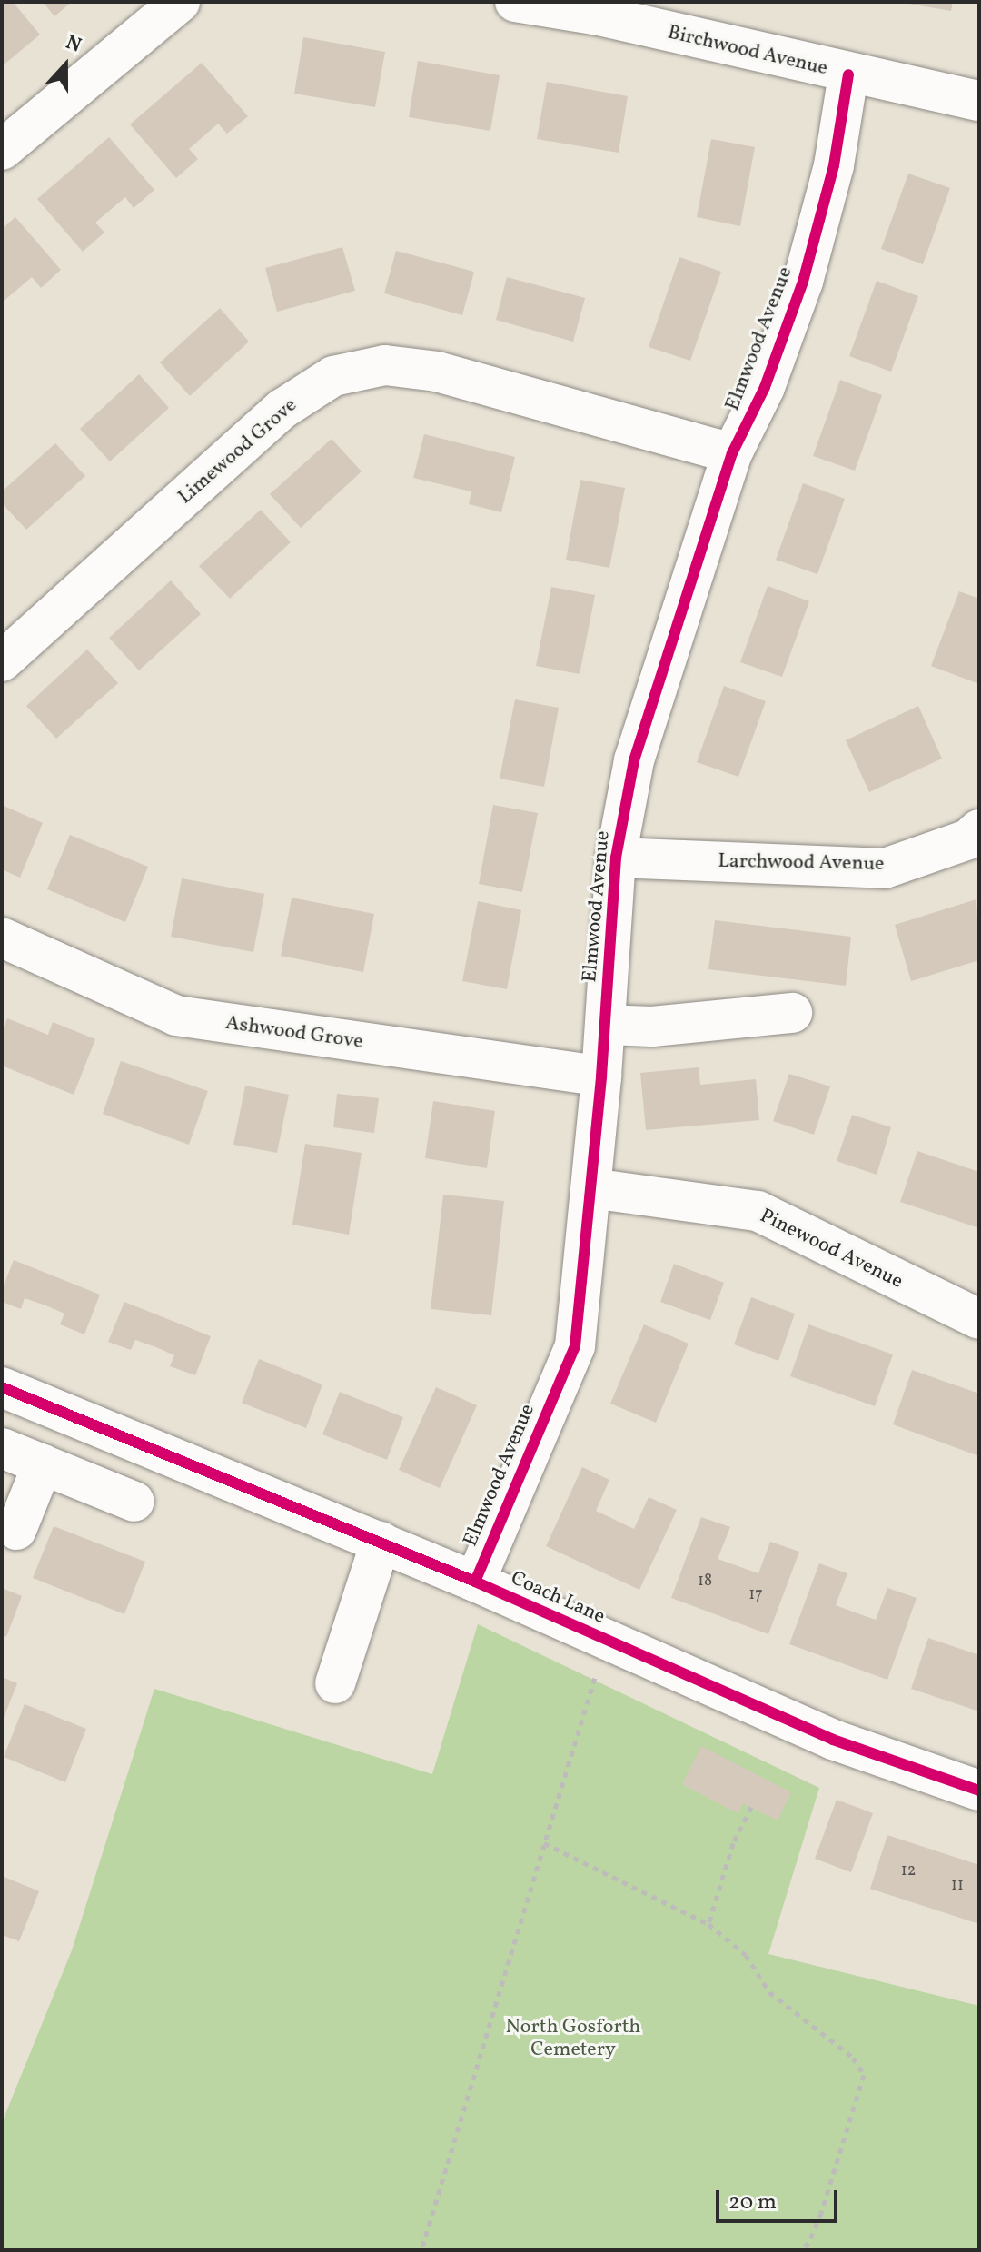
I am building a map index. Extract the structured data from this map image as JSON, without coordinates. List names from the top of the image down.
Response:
{
  "streets": {
    "street": [
      "Birchwood Avenue",
      "Elmwood Avenue",
      "Limewood Grove",
      "Larchwood Avenue",
      "Ashwood Grove",
      "Pinewood Avenue",
      "Coach Lane"
    ]
  },
  "crossings": [
    ["Birchwood Avenue", "Elmwood Avenue"],
    ["Elmwood Avenue", "Limewood Grove"],
    ["Elmwood Avenue", "Larchwood Avenue"],
    ["Elmwood Avenue", "Ashwood Grove"],
    ["Elmwood Avenue", "Pinewood Avenue"],
    ["Elmwood Avenue", "Coach Lane"]
  ],
  "parks": ["North Gosforth Cemetery"],
  "house_numbers": [
    "18",
    "17",
    "12",
    "11"
  ],
  "scale_bar": "20 m",
  "north": "top"
}
